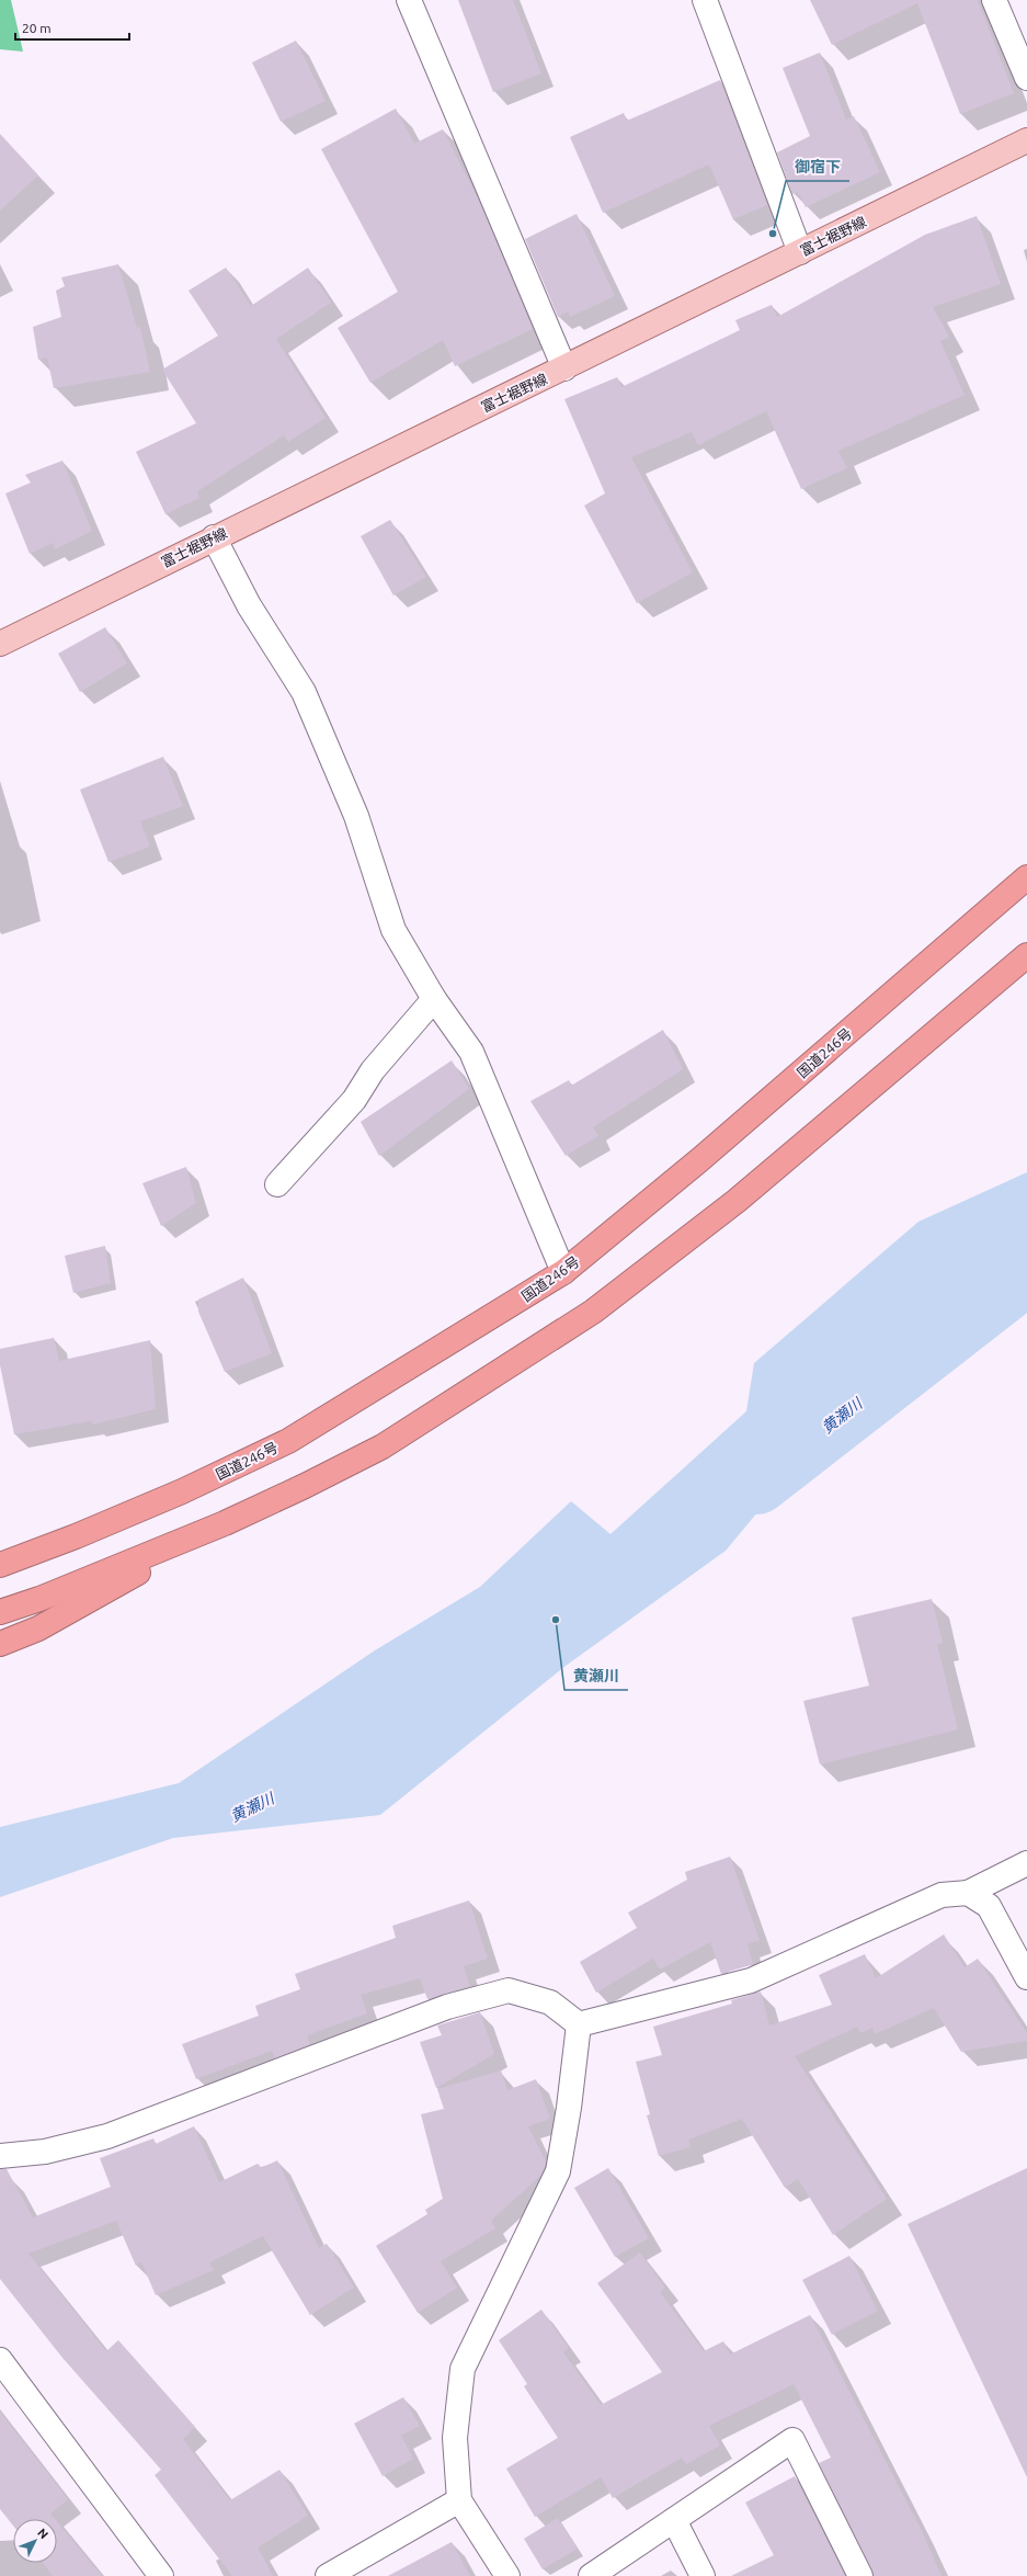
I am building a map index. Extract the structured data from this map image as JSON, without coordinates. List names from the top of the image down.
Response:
{
  "streets": {
    "highway": ["国道246号"],
    "main road": ["富士裾野線"]
  },
  "water": ["黄瀬川"],
  "places": ["御宿下", "黄瀬川"],
  "scale_bar": "20 m",
  "north": "top right"
}
